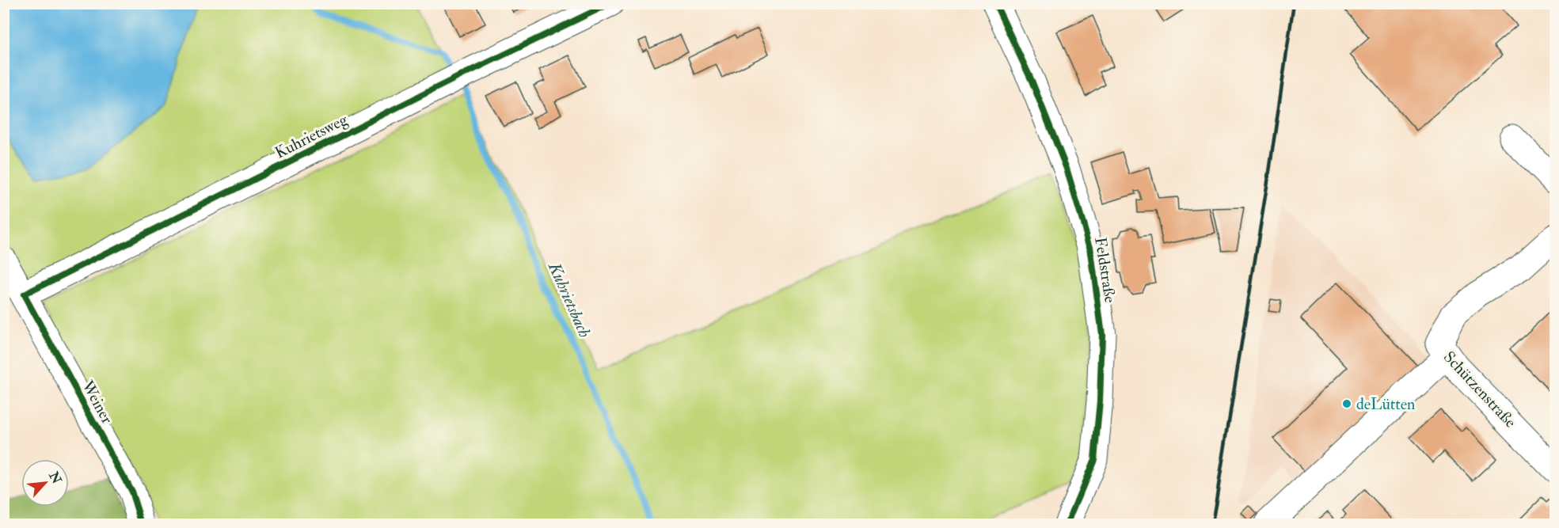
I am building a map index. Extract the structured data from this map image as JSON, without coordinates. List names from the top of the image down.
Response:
{
  "streets": {
    "street": [
      "Kuhrietsweg",
      "Feldstraße",
      "Schützenstraße",
      "Weiner"
    ]
  },
  "crossings": [
    ["Kuhrietsweg", "Weiner"]
  ],
  "water": ["Kuhrietsbach"],
  "places": ["deLütten"],
  "north": "top right"
}
